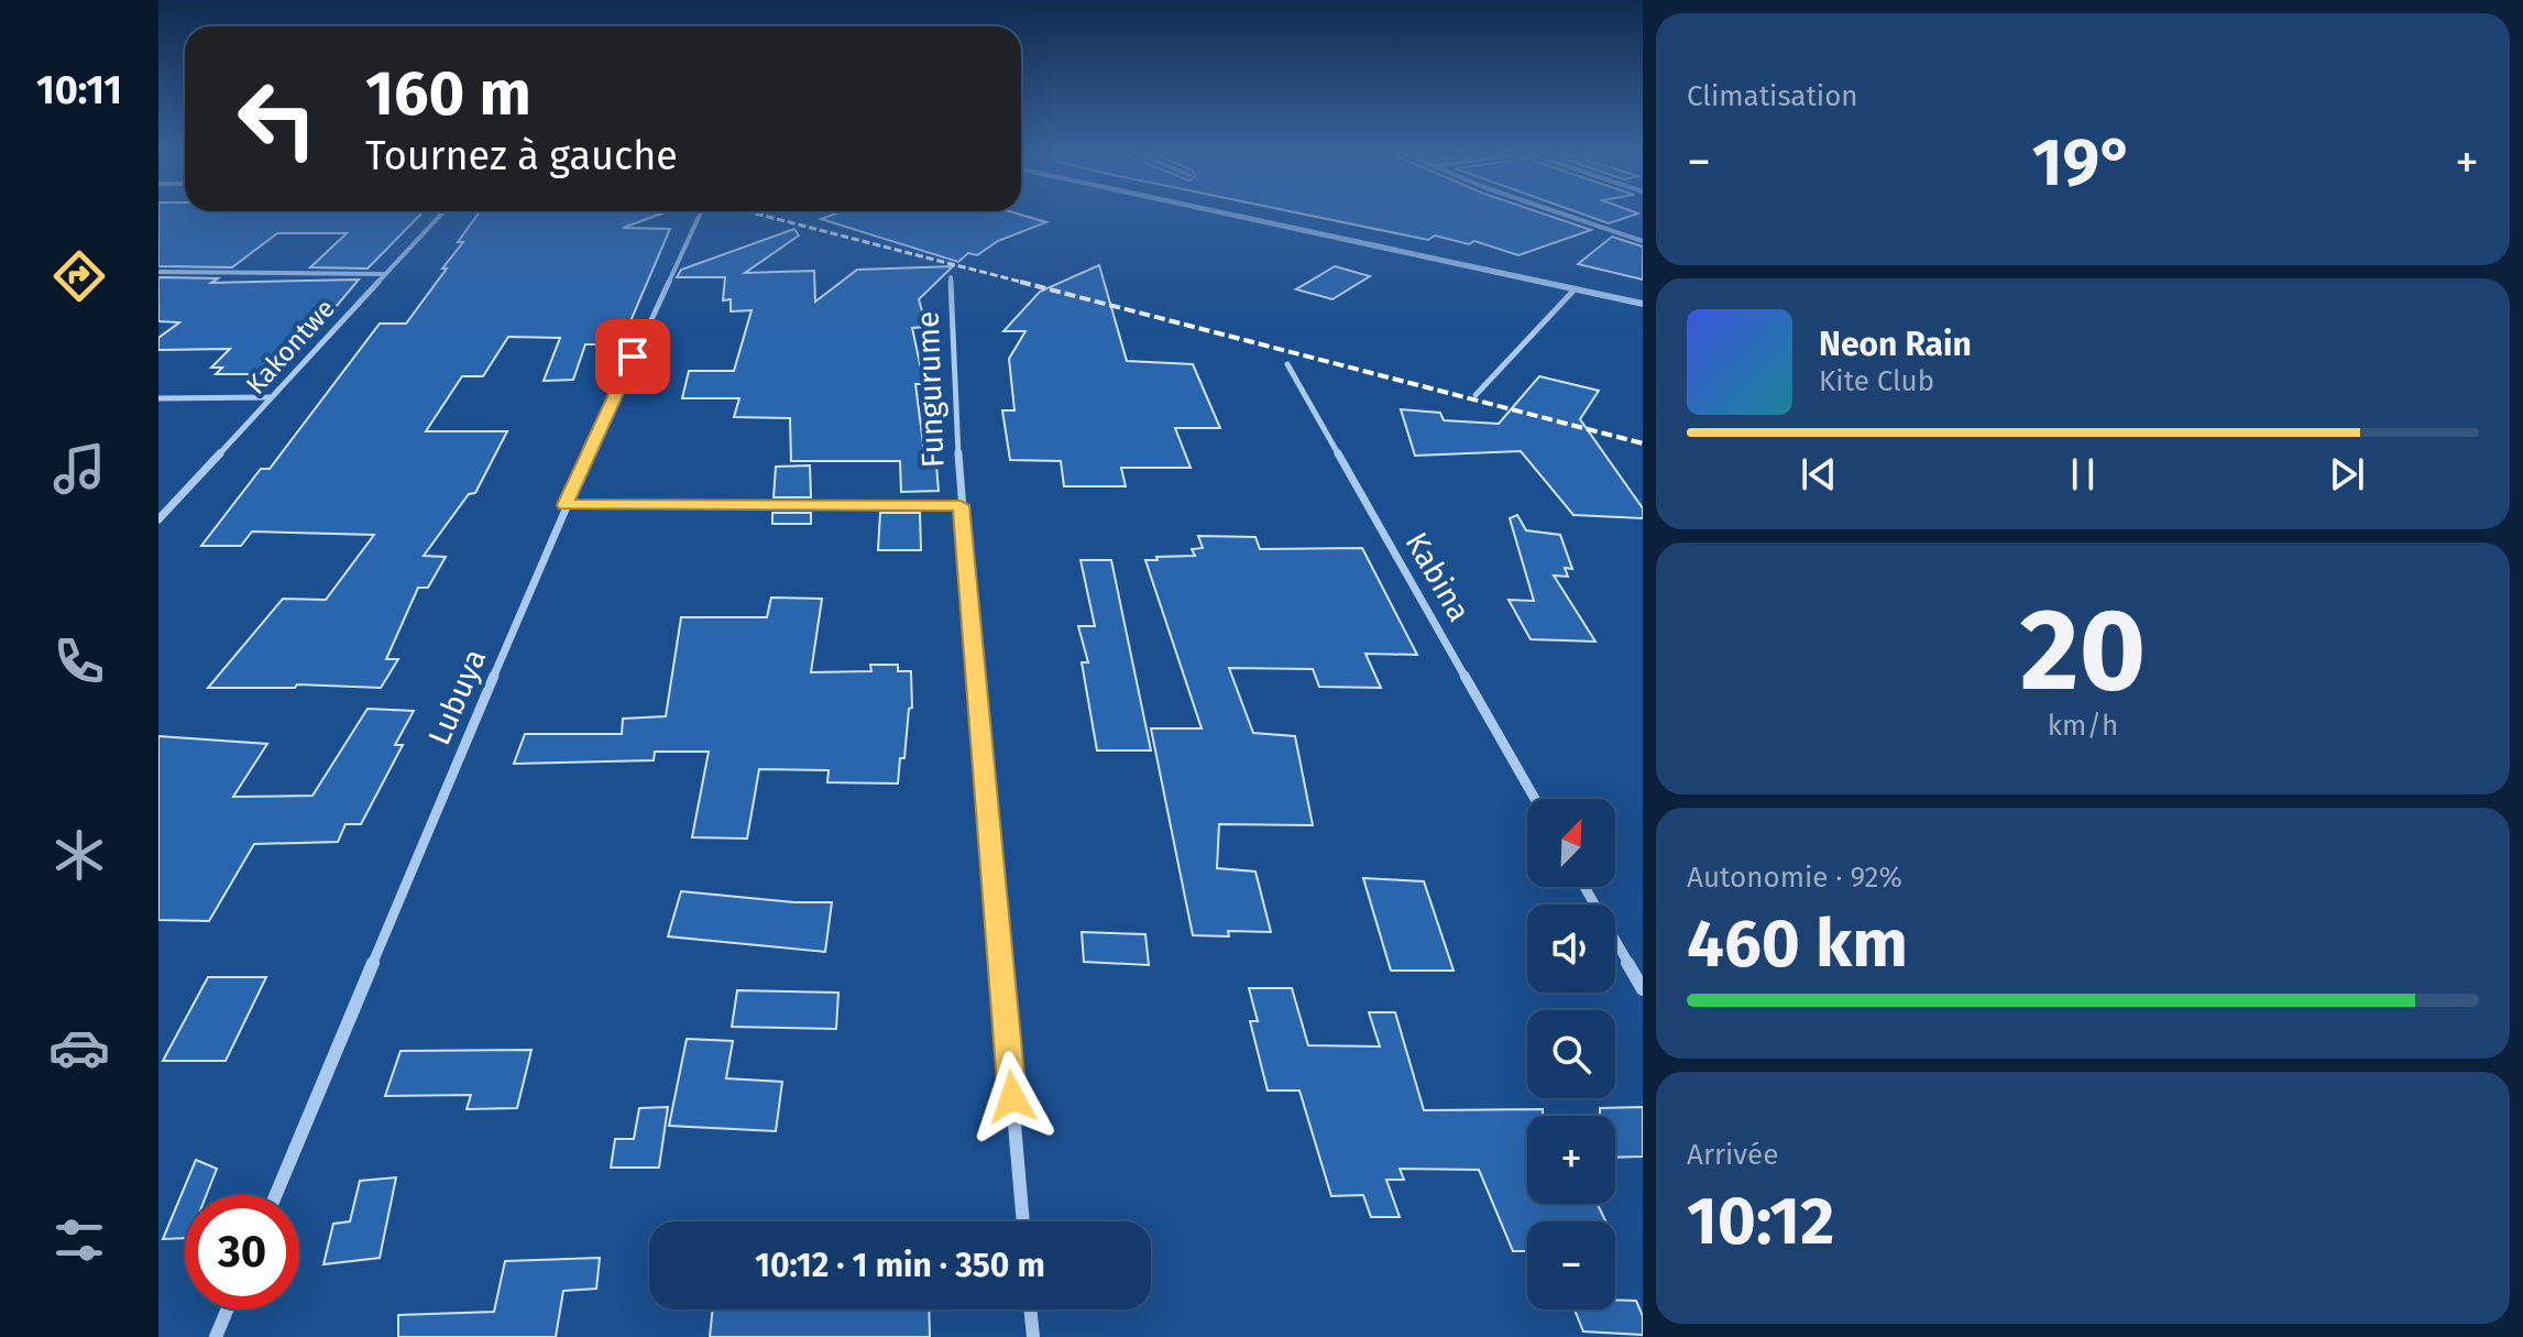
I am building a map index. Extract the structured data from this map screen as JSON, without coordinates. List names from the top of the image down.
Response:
{
  "streets": {
    "street": [
      "Kakontwe",
      "Fungurume",
      "Kabina",
      "Lubuya"
    ]
  },
  "north": "top right",
  "page": {
    "tabs": "10:11",
    "tile": [
      "Climatisation",
      ["20", "km/h"],
      ["Autonomie · 92%", "460 km"],
      ["Arrivée", "10:12"]
    ],
    "turn": ["160 m", "Tournez à gauche"],
    "heat": ["−", "19°", "+"],
    "song": ["Neon Rain", "Kite Club"],
    "map_buttons": ["+", "−"],
    "limit": "30",
    "trip": "10:12 · 1 min · 350 m"
  }
}
